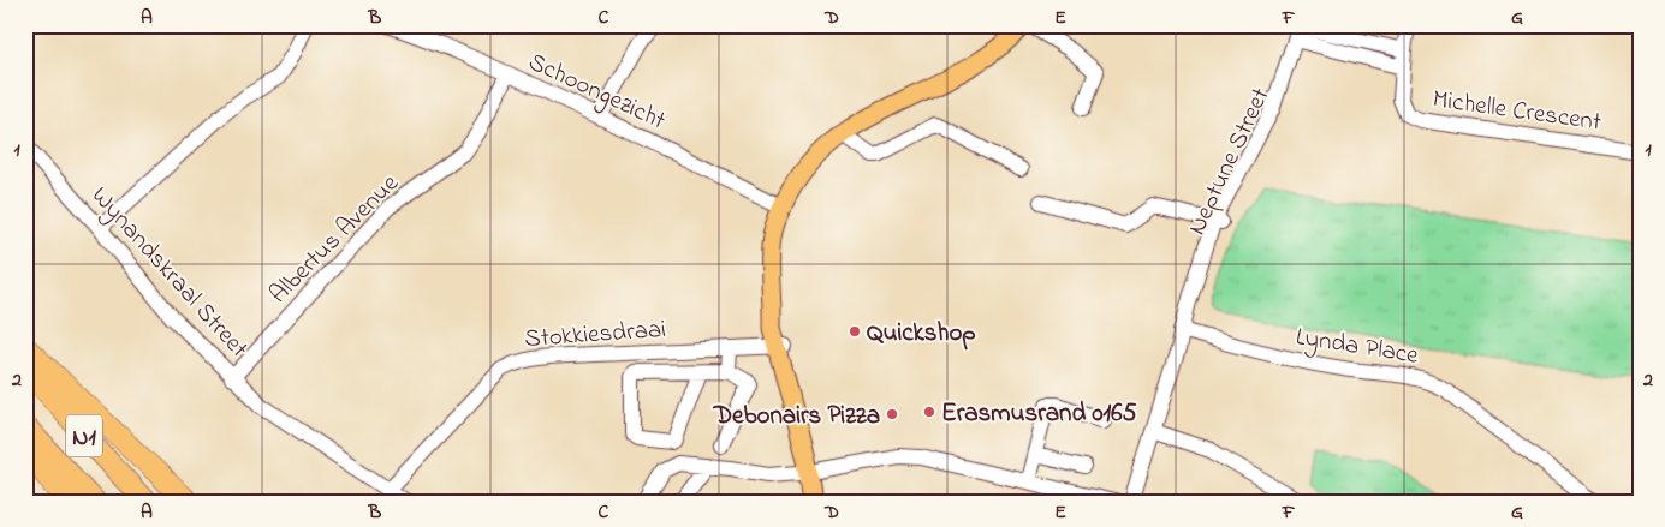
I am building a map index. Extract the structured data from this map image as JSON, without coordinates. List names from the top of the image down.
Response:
{
  "streets": {
    "highway": ["N1"],
    "street": [
      "Schoongezicht",
      "Michelle Crescent",
      "Neptune Street",
      "Albertus Avenue",
      "Wynandskraal Street",
      "Stokkiesdraai",
      "Lynda Place"
    ]
  },
  "crossings": [
    ["Schoongezicht", "Albertus Avenue"],
    ["Neptune Street", "Lynda Place"],
    ["Albertus Avenue", "Wynandskraal Street"],
    ["Wynandskraal Street", "Stokkiesdraai"]
  ],
  "places": ["Quickshop", "Erasmusrand 0165", "Debonairs Pizza"],
  "grid": {
    "columns": [
      "A",
      "B",
      "C",
      "D",
      "E",
      "F",
      "G"
    ],
    "rows": ["1", "2"]
  }
}
